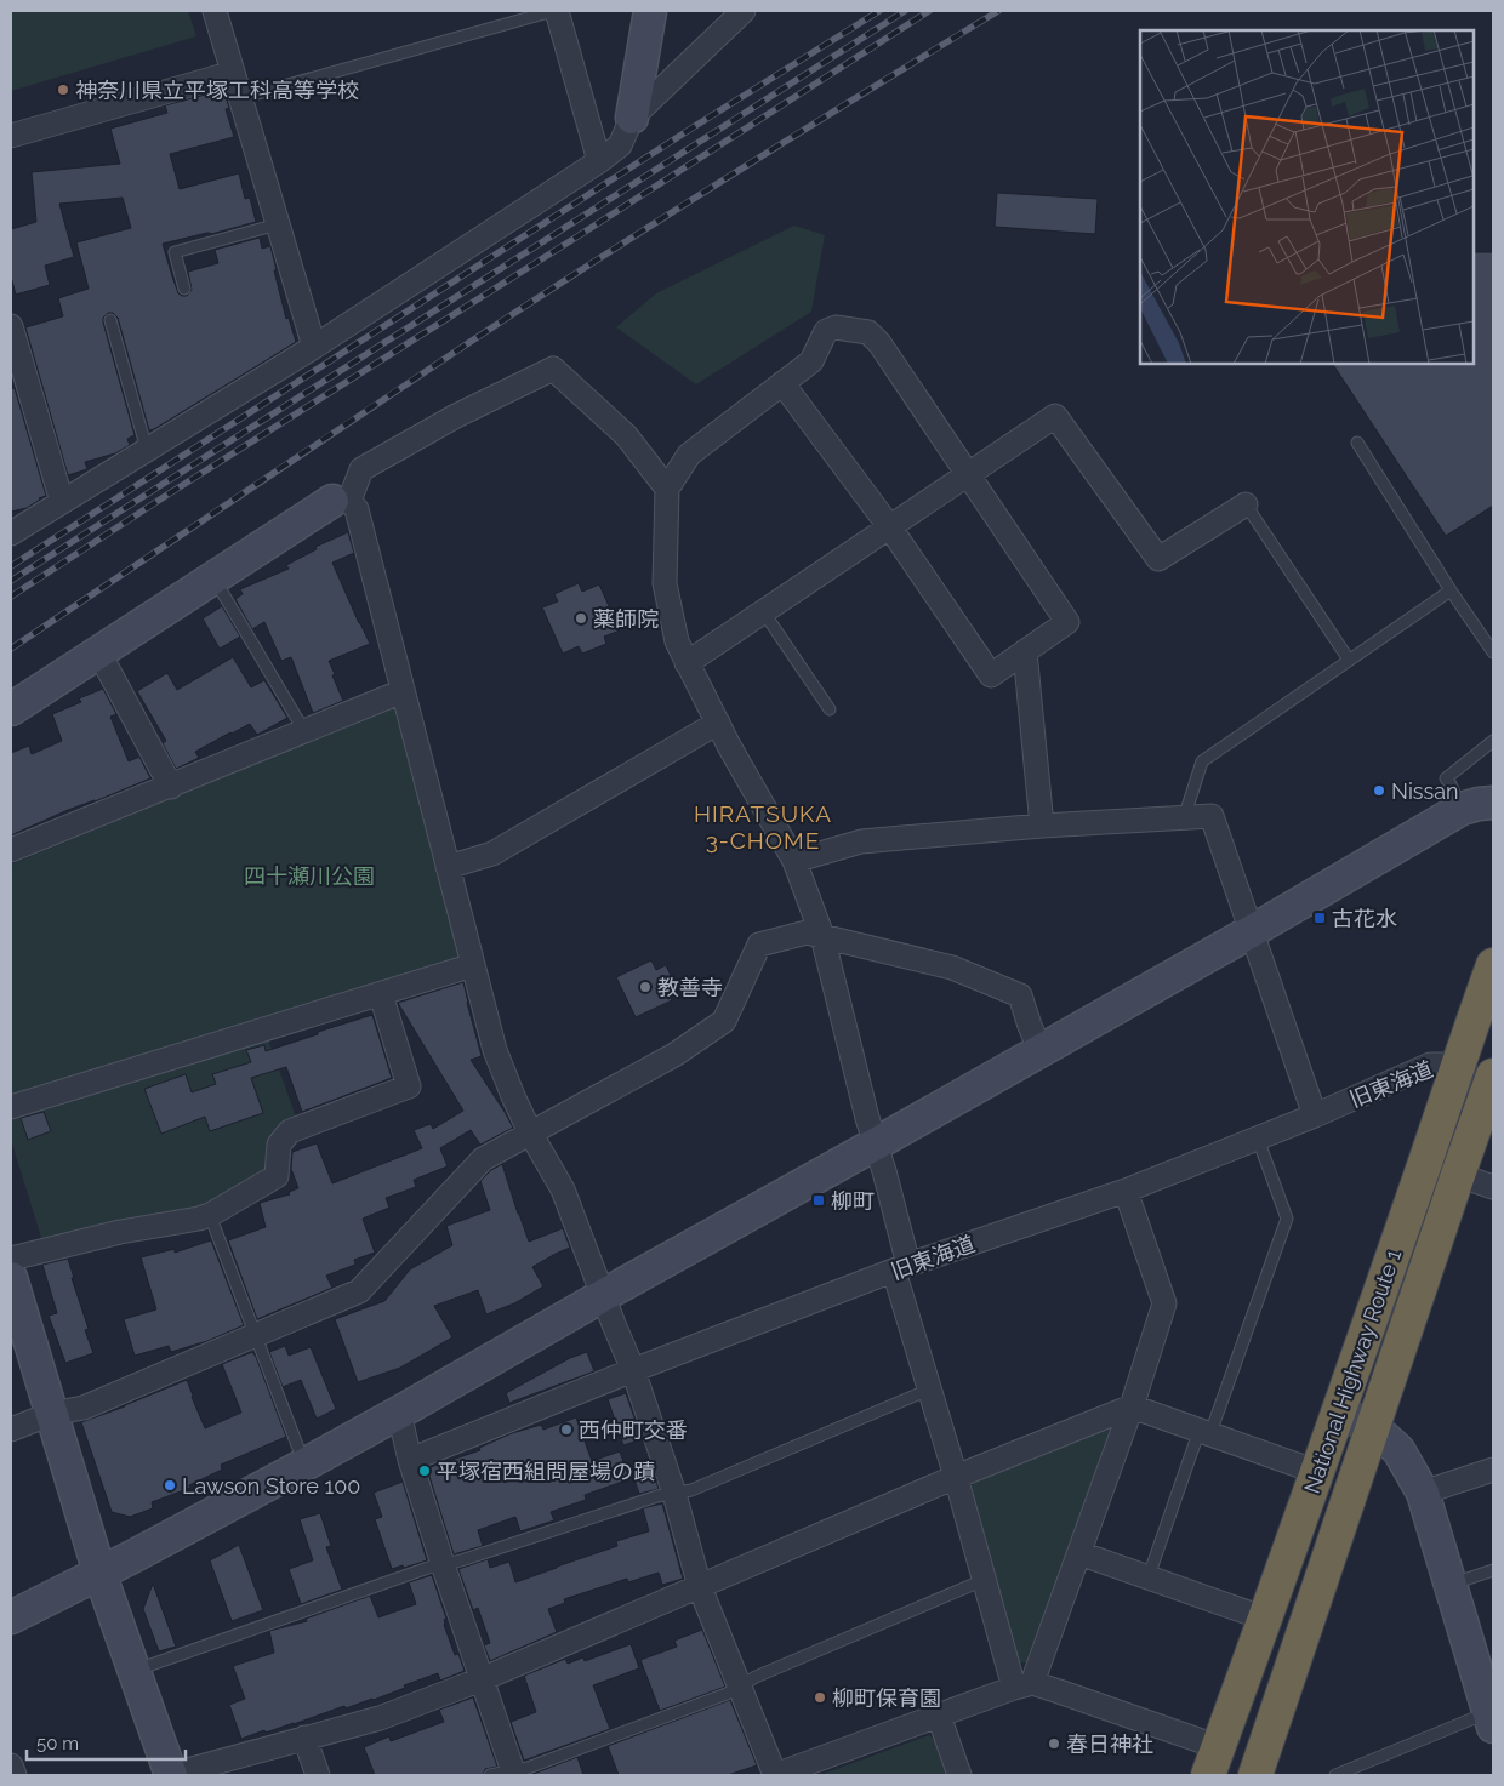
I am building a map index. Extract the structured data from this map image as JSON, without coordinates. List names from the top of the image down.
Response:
{
  "streets": {
    "highway": ["National Highway Route 1"],
    "street": ["旧東海道"]
  },
  "crossings": [
    ["旧東海道", "National Highway Route 1"]
  ],
  "districts": ["HIRATSUKA 3-CHOME"],
  "parks": ["四十瀬川公園"],
  "places": {
    "other": [
      "神奈川県立平塚工科高等学校",
      "薬師院",
      "Nissan",
      "教善寺",
      "西仲町交番",
      "平塚宿西組問屋場の蹟",
      "Lawson Store 100",
      "柳町保育園",
      "春日神社"
    ],
    "transit": ["古花水", "柳町"]
  },
  "scale_bar": "50 m"
}
